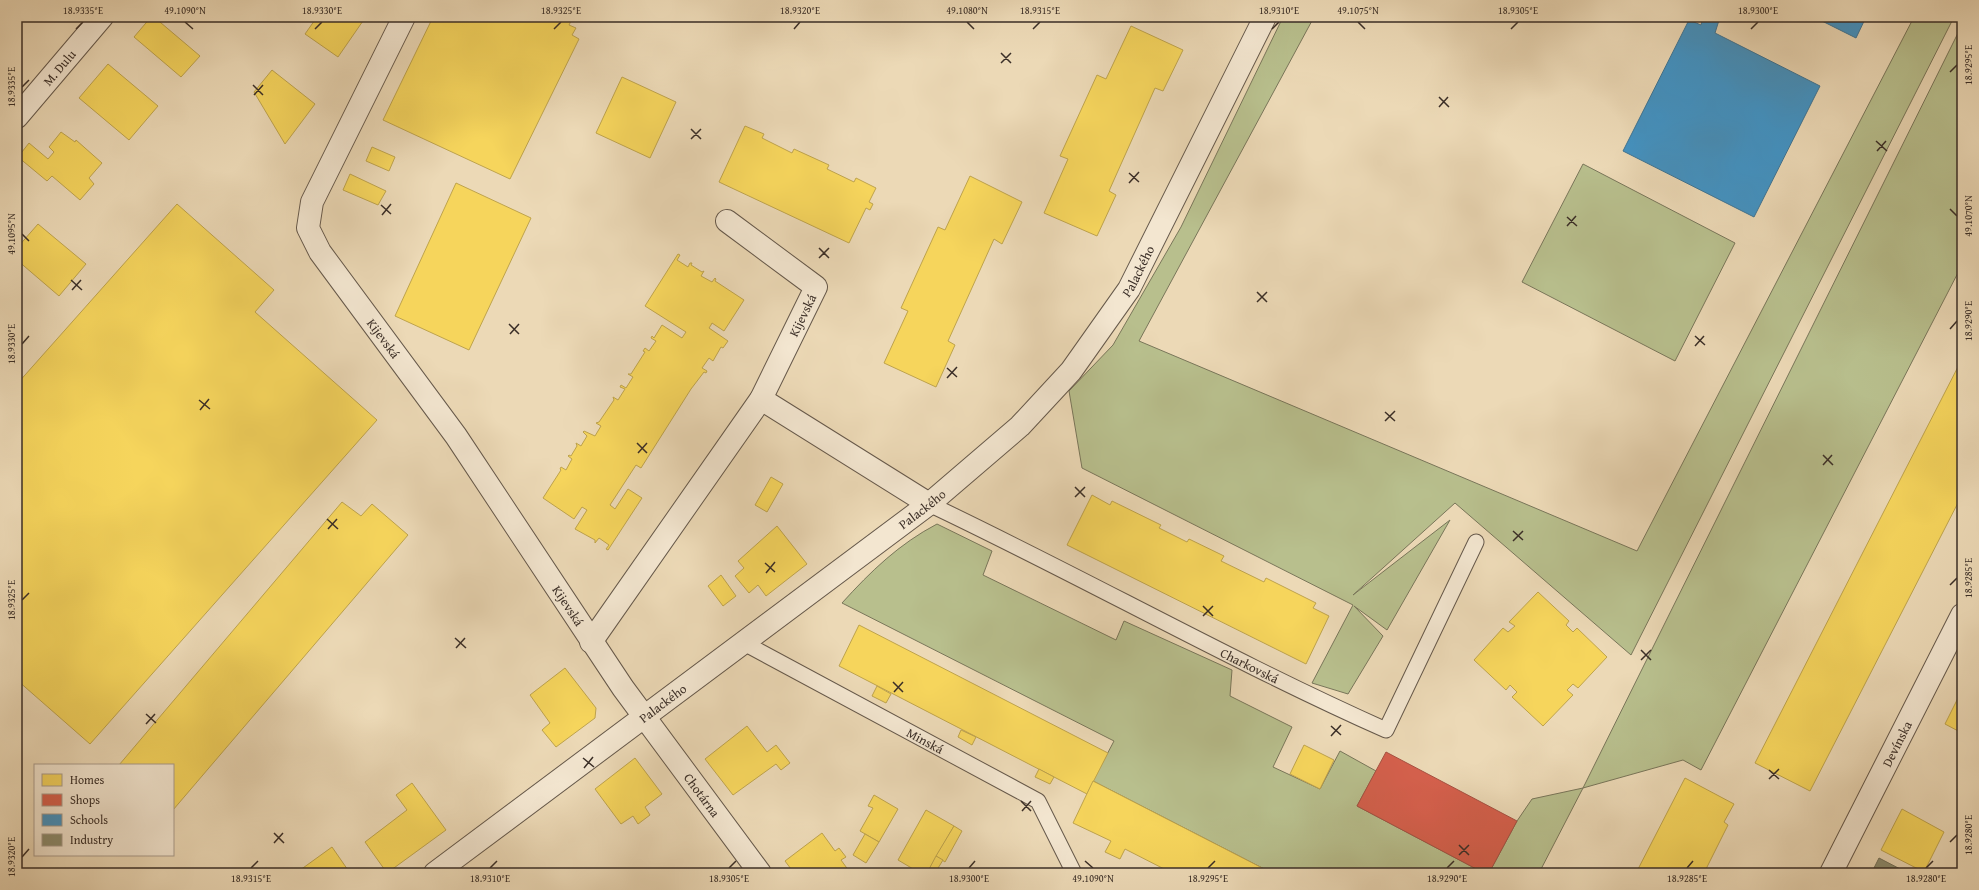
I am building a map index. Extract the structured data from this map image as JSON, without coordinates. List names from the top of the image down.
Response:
{
  "streets": {
    "street": [
      "M. Dulu",
      "Palackého",
      "Kijevská",
      "Devínska",
      "Chotárna"
    ],
    "lane": ["Charkovská", "Minská"]
  },
  "crossings": [
    ["Palackého", "Kijevská"],
    ["Palackého", "Charkovská"],
    ["Palackého", "Minská"],
    ["Palackého", "Chotárna"],
    ["Kijevská", "Chotárna"]
  ],
  "legend": [
    "Homes",
    "Shops",
    "Schools",
    "Industry"
  ],
  "coordinates": [
    "18.9335°E",
    "49.1090°N",
    "18.9330°E",
    "18.9325°E",
    "18.9320°E",
    "49.1080°N",
    "18.9315°E",
    "18.9310°E",
    "49.1075°N",
    "18.9305°E",
    "18.9300°E",
    "18.9295°E",
    "49.1070°N",
    "49.1095°N",
    "18.9290°E",
    "18.9285°E",
    "18.9280°E"
  ]
}
